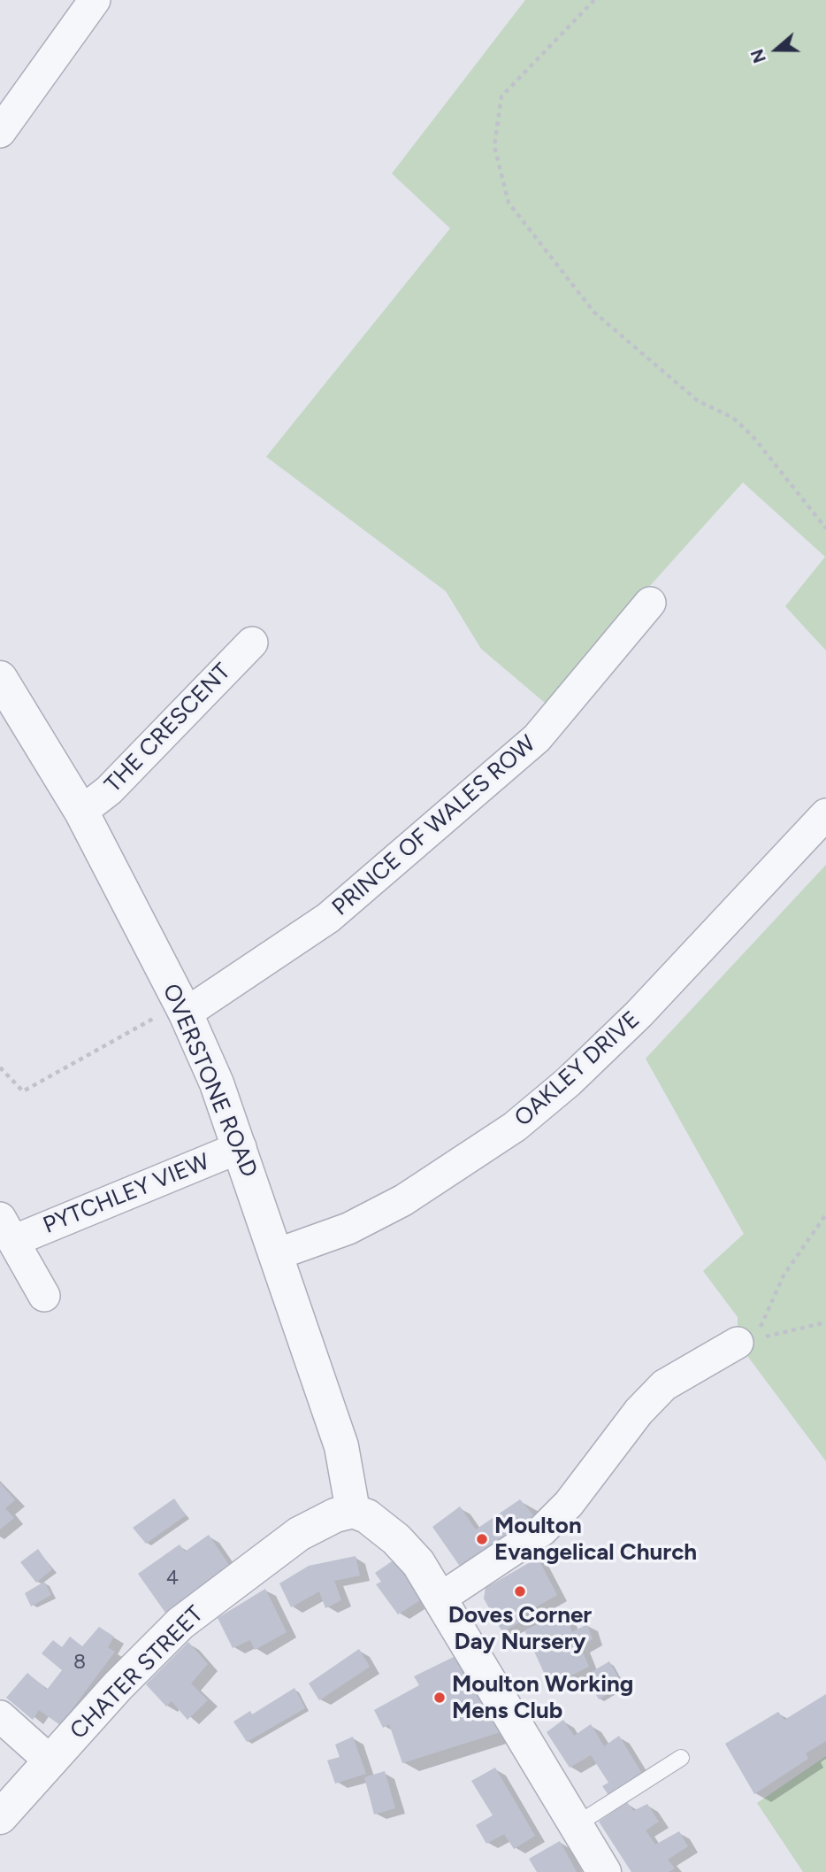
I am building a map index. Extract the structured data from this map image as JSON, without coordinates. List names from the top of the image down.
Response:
{
  "streets": {
    "street": [
      "THE CRESCENT",
      "PRINCE OF WALES ROW",
      "OAKLEY DRIVE",
      "OVERSTONE ROAD",
      "PYTCHLEY VIEW",
      "CHATER STREET"
    ]
  },
  "crossings": [
    ["THE CRESCENT", "OVERSTONE ROAD"],
    ["PRINCE OF WALES ROW", "OVERSTONE ROAD"],
    ["OAKLEY DRIVE", "OVERSTONE ROAD"],
    ["OVERSTONE ROAD", "PYTCHLEY VIEW"],
    ["OVERSTONE ROAD", "CHATER STREET"]
  ],
  "places": ["Moulton Evangelical Church", "Doves Corner Day Nursery", "Moulton Working Mens Club"],
  "house_numbers": ["4", "8"],
  "north": "left"
}
